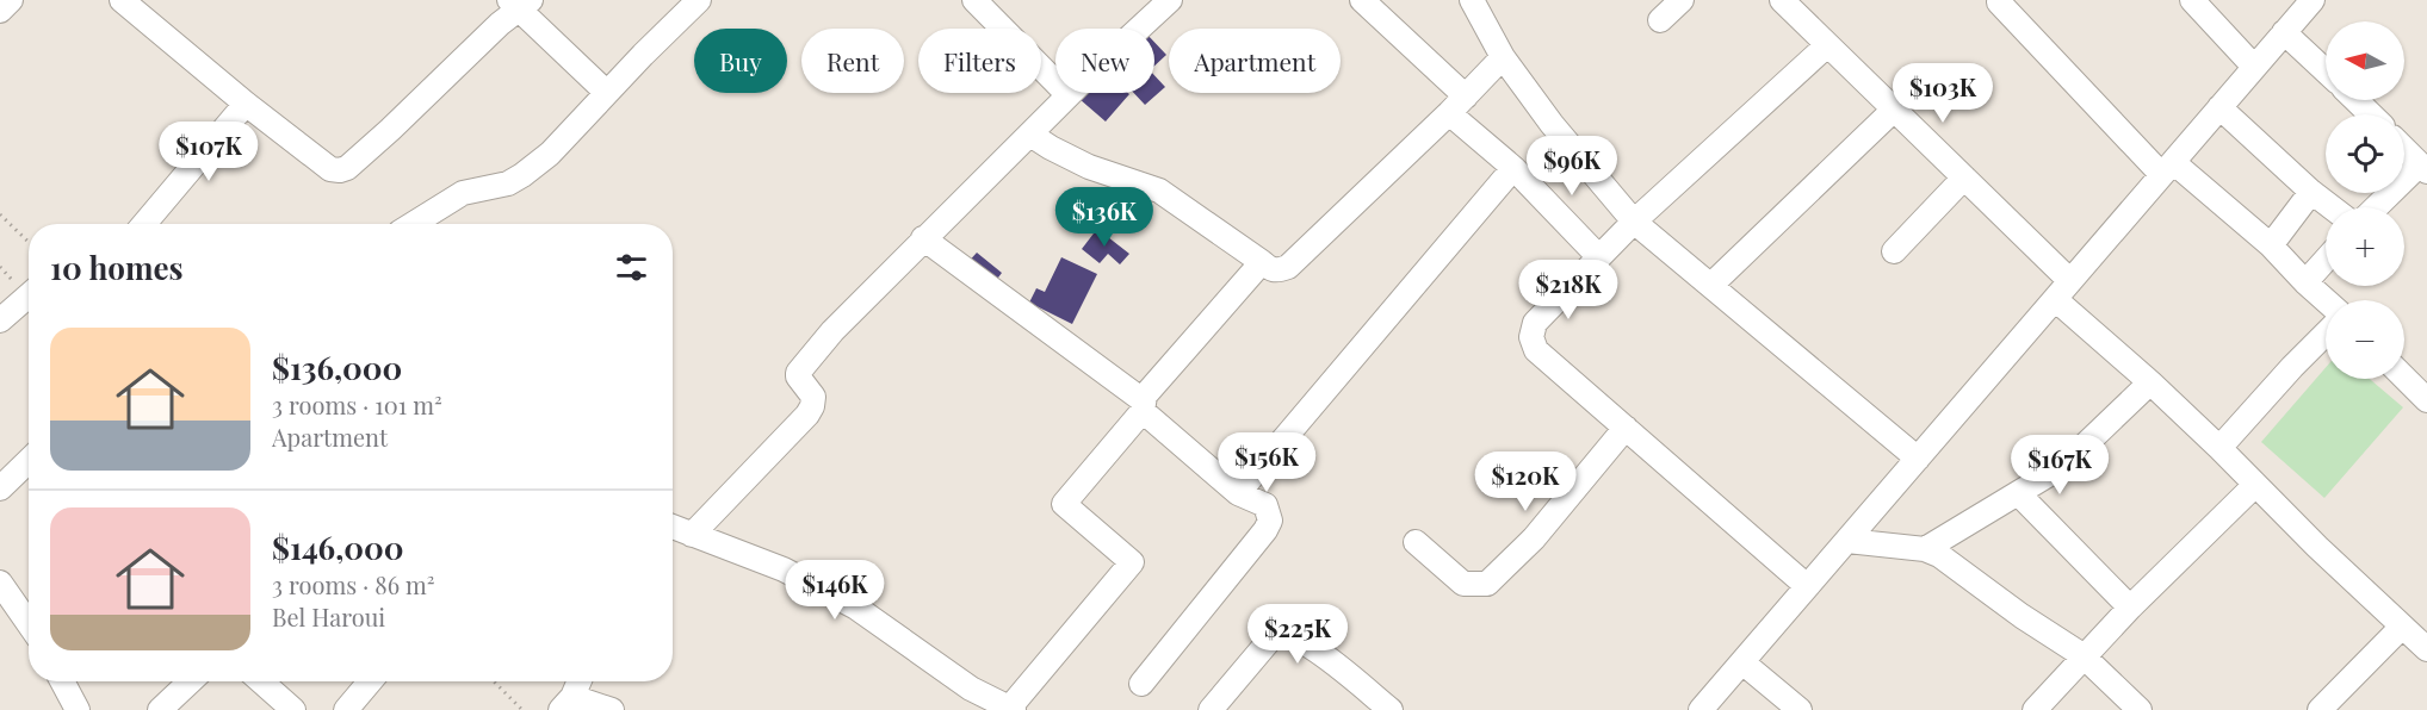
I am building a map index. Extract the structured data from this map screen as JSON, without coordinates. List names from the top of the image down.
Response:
{
  "north": "left",
  "page": {
    "map_buttons": ["+", "−"],
    "chip": [
      "Buy",
      "Rent",
      "Filters",
      "New",
      "Apartment"
    ],
    "price": [
      "$103K",
      "$107K",
      "$96K",
      "$136K",
      "$218K",
      "$156K",
      "$167K",
      "$120K",
      "$146K",
      "$225K"
    ],
    "heading": "10 homes",
    "list": [
      {
        "name": "$136,000",
        "note": "3 rooms · 101 m² · Apartment"
      },
      {
        "name": "$146,000",
        "note": "3 rooms · 86 m² · Bel Haroui"
      }
    ]
  }
}
